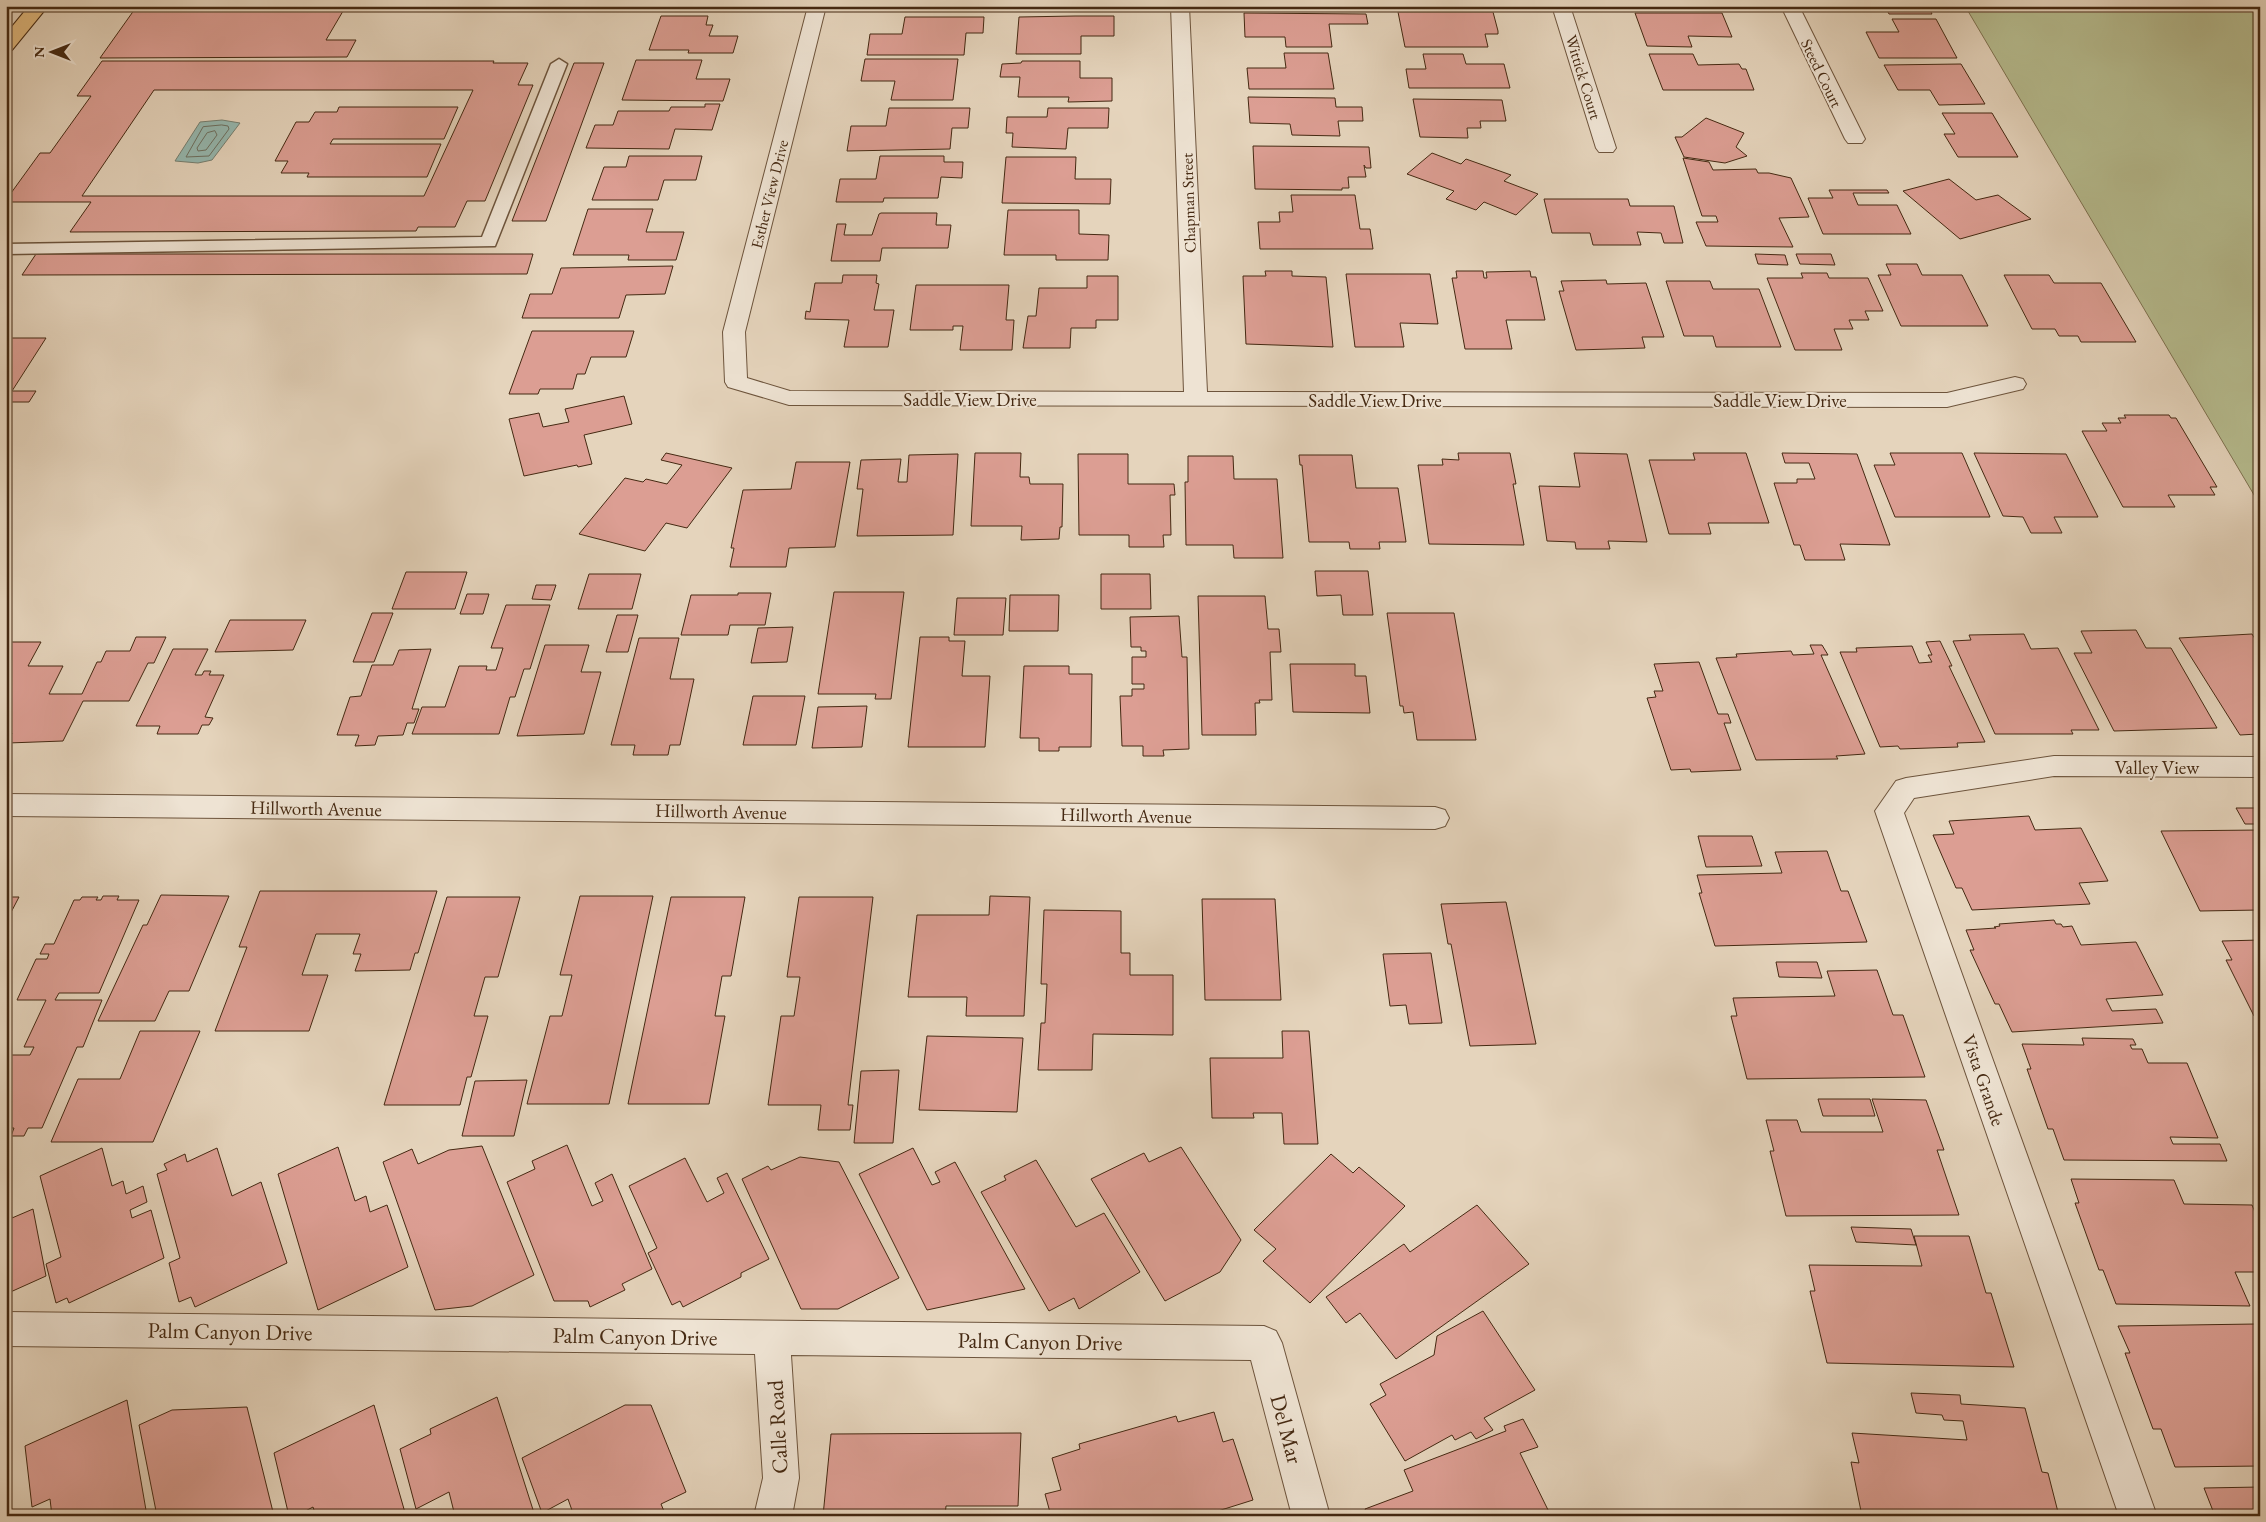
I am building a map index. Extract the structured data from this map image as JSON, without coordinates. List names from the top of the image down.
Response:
{
  "streets": {
    "street": [
      "Steed Court",
      "Wittick Court",
      "Esther View Drive",
      "Chapman Street",
      "Saddle View Drive",
      "Valley View",
      "Hillworth Avenue",
      "Vista Grande",
      "Palm Canyon Drive",
      "Calle Road",
      "Del Mar"
    ]
  },
  "crossings": [
    ["Esther View Drive", "Saddle View Drive"],
    ["Chapman Street", "Saddle View Drive"],
    ["Valley View", "Vista Grande"],
    ["Palm Canyon Drive", "Calle Road"],
    ["Palm Canyon Drive", "Del Mar"]
  ],
  "north": "left"
}
